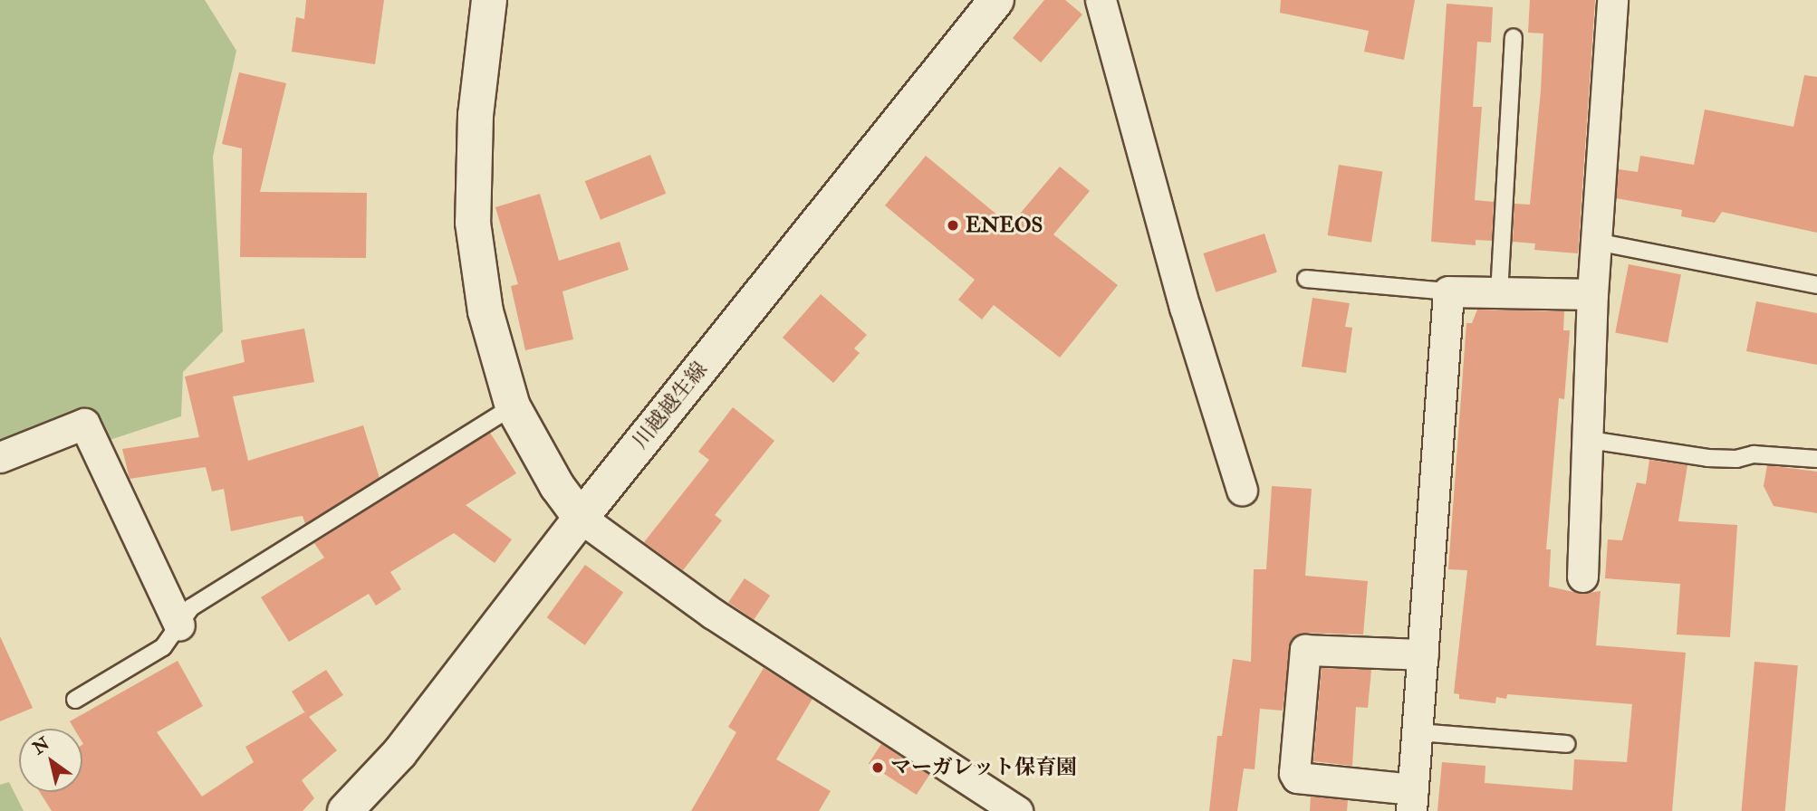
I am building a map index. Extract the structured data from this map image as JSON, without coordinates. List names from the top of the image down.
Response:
{
  "streets": {
    "main road": ["川越越生線"]
  },
  "places": ["ENEOS", "マーガレット保育園"],
  "north": "top left"
}
